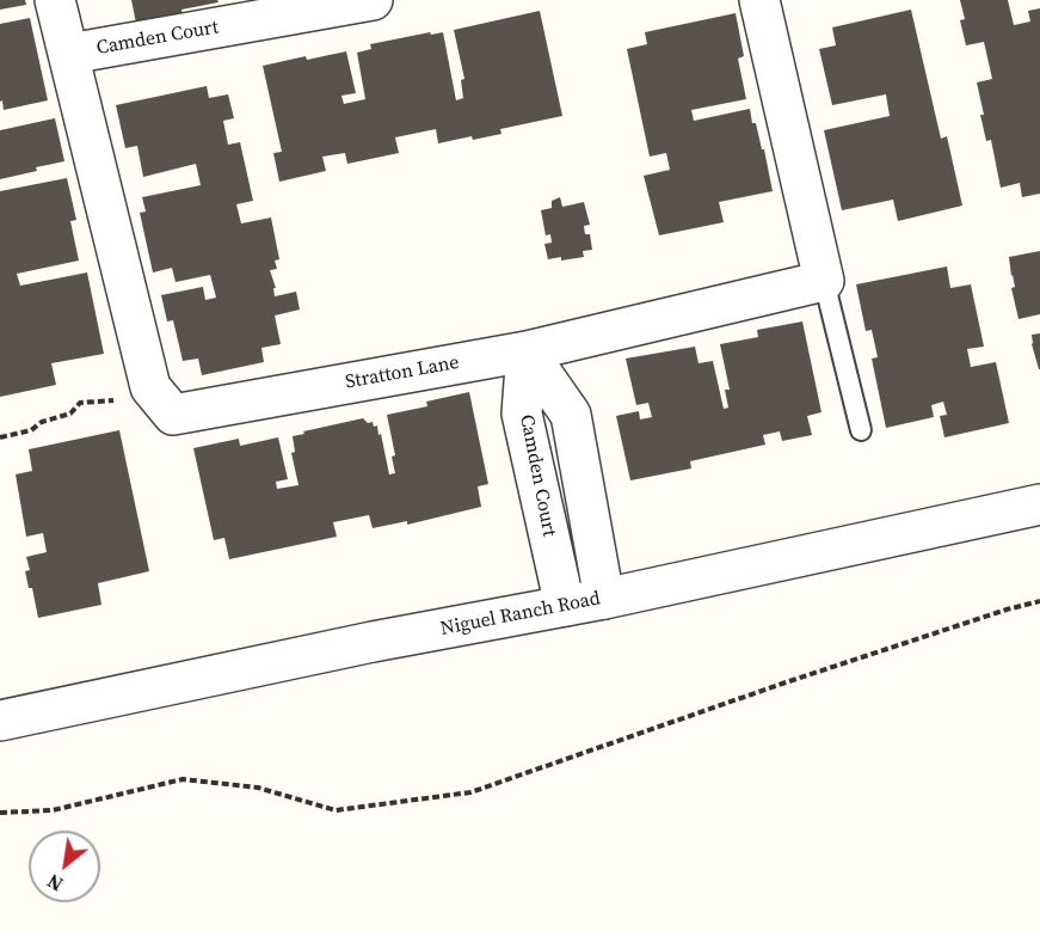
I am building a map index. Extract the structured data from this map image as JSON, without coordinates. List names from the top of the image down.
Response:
{
  "streets": {
    "street": ["Camden Court", "Stratton Lane", "Niguel Ranch Road"]
  },
  "crossings": [
    ["Camden Court", "Stratton Lane"],
    ["Camden Court", "Niguel Ranch Road"]
  ],
  "north": "bottom left"
}
